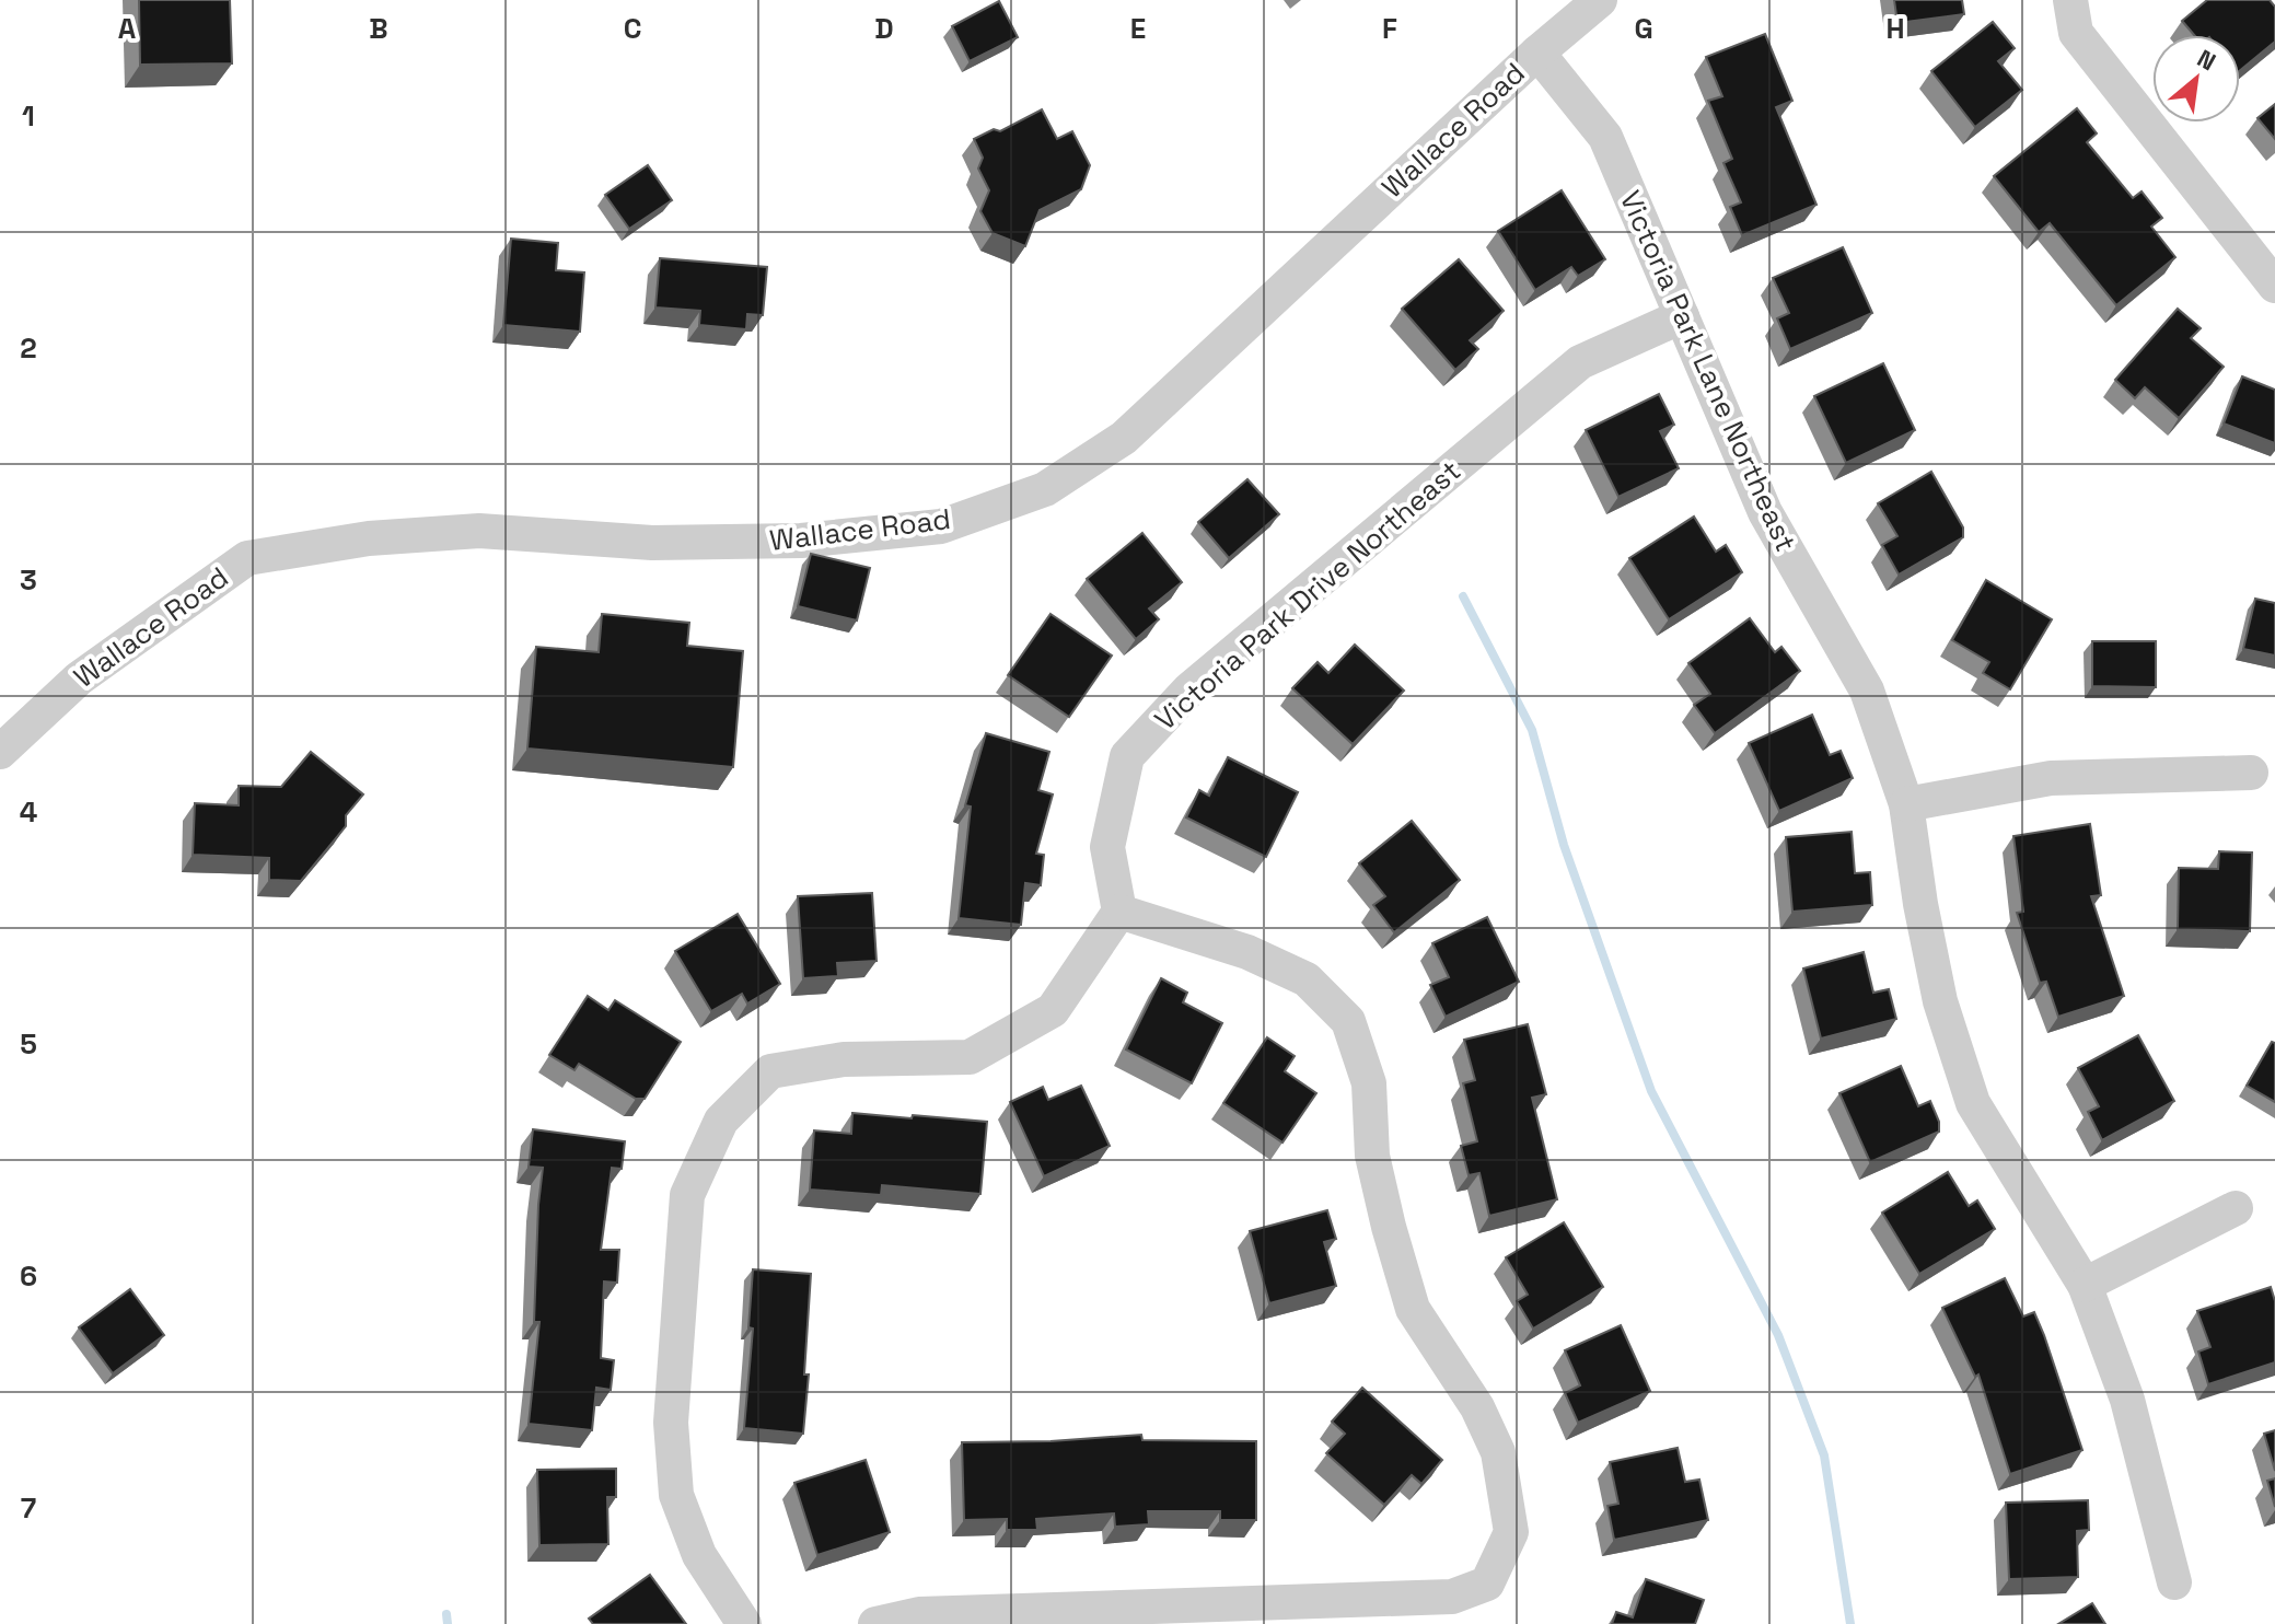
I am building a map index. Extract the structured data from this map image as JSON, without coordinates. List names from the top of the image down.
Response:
{
  "streets": {
    "street": ["Wallace Road", "Victoria Park Lane Northeast", "Victoria Park Drive Northeast"]
  },
  "crossings": [
    ["Wallace Road", "Victoria Park Lane Northeast"],
    ["Victoria Park Lane Northeast", "Victoria Park Drive Northeast"]
  ],
  "north": "top right",
  "grid": {
    "columns": [
      "A",
      "B",
      "C",
      "D",
      "E",
      "F",
      "G",
      "H"
    ],
    "rows": [
      "1",
      "2",
      "3",
      "4",
      "5",
      "6",
      "7"
    ]
  }
}
